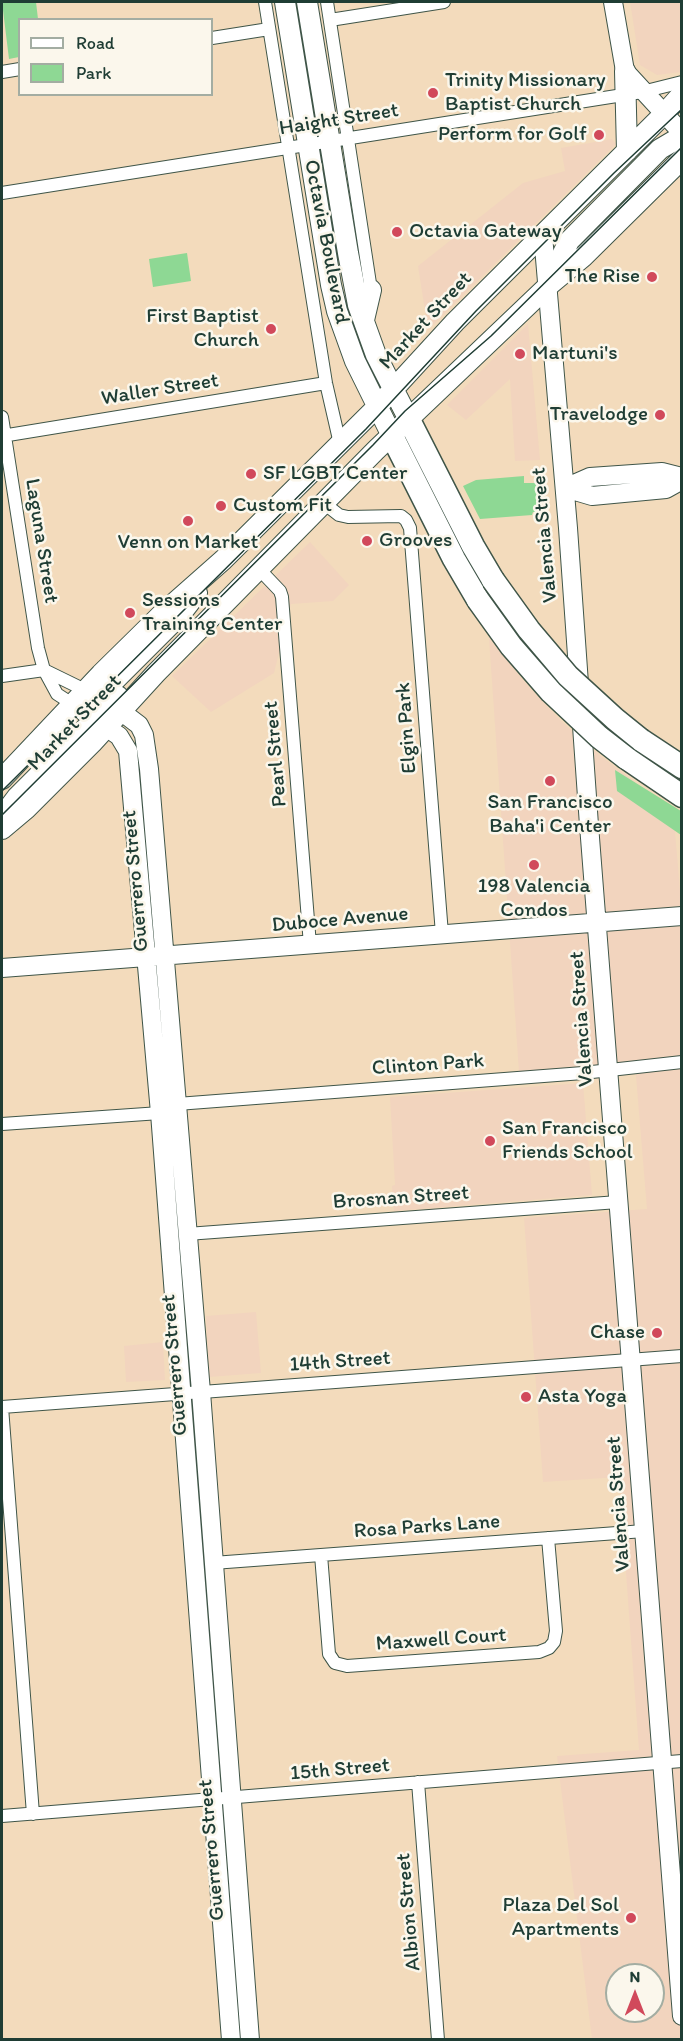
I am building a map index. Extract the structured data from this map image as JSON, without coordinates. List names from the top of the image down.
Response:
{
  "streets": {
    "highway": ["Octavia Boulevard"],
    "main road": [
      "Market Street",
      "Valencia Street",
      "Guerrero Street",
      "Duboce Avenue"
    ],
    "street": [
      "Haight Street",
      "Waller Street",
      "Laguna Street",
      "Elgin Park",
      "Pearl Street",
      "Clinton Park",
      "Brosnan Street",
      "14th Street",
      "Rosa Parks Lane",
      "Maxwell Court",
      "15th Street",
      "Albion Street"
    ]
  },
  "crossings": [
    ["Haight Street", "Octavia Boulevard"],
    ["Octavia Boulevard", "Market Street"],
    ["Market Street", "Valencia Street"],
    ["Market Street", "Laguna Street"],
    ["Market Street", "Elgin Park"],
    ["Market Street", "Pearl Street"],
    ["Market Street", "Guerrero Street"],
    ["Waller Street", "Laguna Street"],
    ["Valencia Street", "Duboce Avenue"],
    ["Valencia Street", "Clinton Park"],
    ["Valencia Street", "Brosnan Street"],
    ["Valencia Street", "14th Street"],
    ["Valencia Street", "Rosa Parks Lane"],
    ["Valencia Street", "15th Street"],
    ["Laguna Street", "Guerrero Street"],
    ["Elgin Park", "Duboce Avenue"],
    ["Pearl Street", "Duboce Avenue"],
    ["Guerrero Street", "Duboce Avenue"],
    ["Guerrero Street", "Clinton Park"],
    ["Guerrero Street", "Brosnan Street"],
    ["Guerrero Street", "14th Street"],
    ["Guerrero Street", "Rosa Parks Lane"],
    ["Guerrero Street", "15th Street"],
    ["Rosa Parks Lane", "Maxwell Court"],
    ["15th Street", "Albion Street"]
  ],
  "places": [
    "Trinity Missionary Baptist Church",
    "Perform for Golf",
    "Octavia Gateway",
    "The Rise",
    "First Baptist Church",
    "Martuni's",
    "Travelodge",
    "SF LGBT Center",
    "Custom Fit",
    "Venn on Market",
    "Grooves",
    "Sessions Training Center",
    "San Francisco Baha'i Center",
    "198 Valencia Condos",
    "San Francisco Friends School",
    "Chase",
    "Asta Yoga",
    "Plaza Del Sol Apartments"
  ],
  "legend": ["Road", "Park"],
  "north": "top"
}
